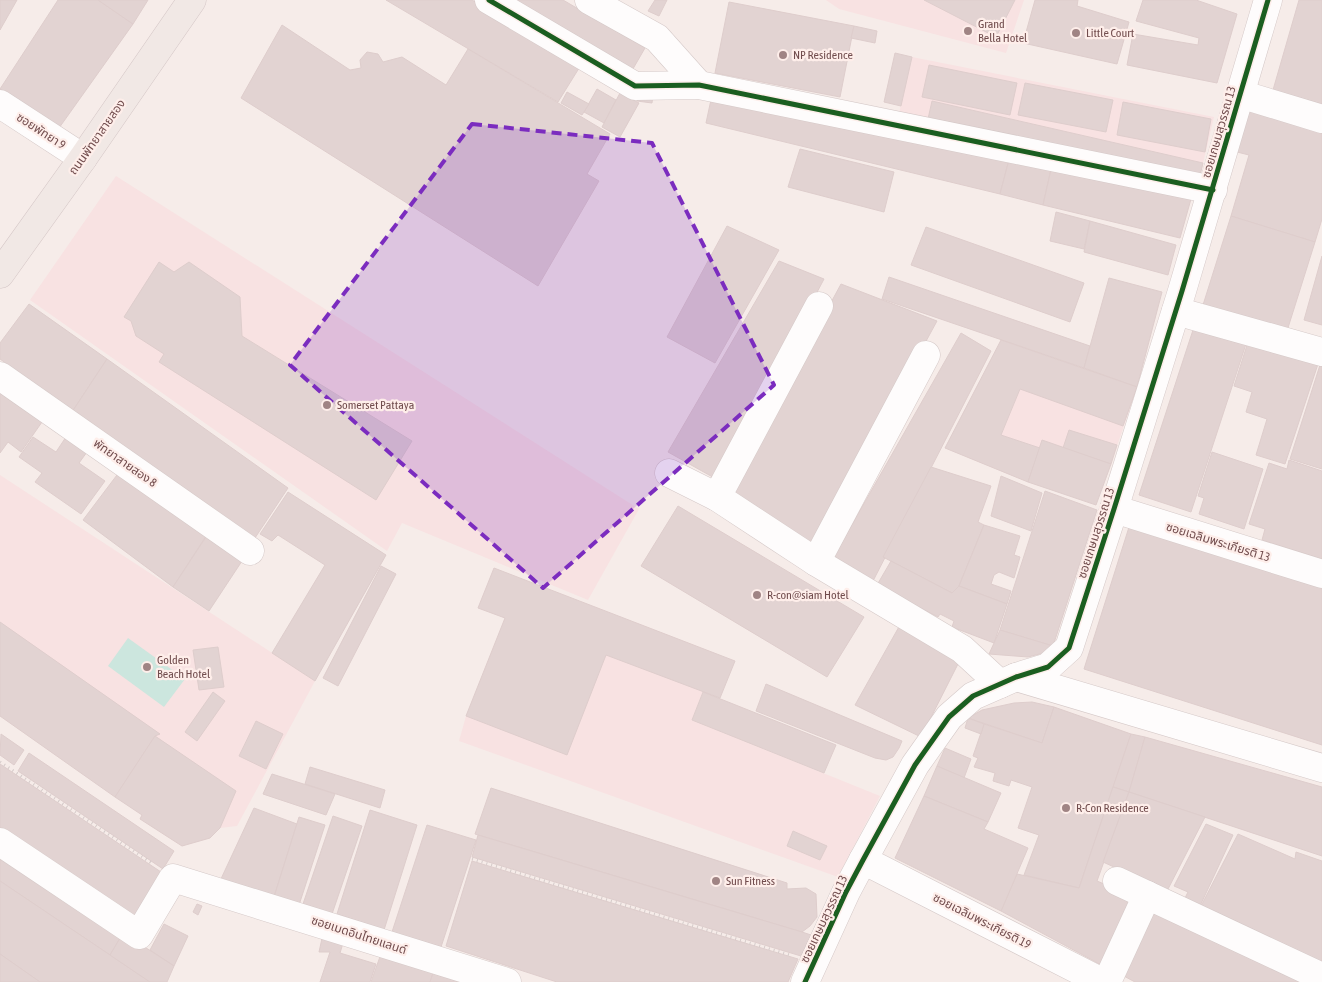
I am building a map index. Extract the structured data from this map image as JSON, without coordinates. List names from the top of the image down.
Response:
{
  "streets": {
    "main road": ["ถนนพัทยาสายสอง"],
    "street": [
      "ซอยพัทยา 9",
      "ซอยเกษมสุวรรณ 13",
      "พัทยาสายสอง 8",
      "ซอยเฉลิมพระเกียรติ 13",
      "ซอยเฉลิมพระเกียรติ 19",
      "ซอยเมดอินไทยแลนด์"
    ]
  },
  "crossings": [
    ["ซอยพัทยา 9", "ถนนพัทยาสายสอง"],
    ["ซอยเกษมสุวรรณ 13", "ซอยเฉลิมพระเกียรติ 13"],
    ["ซอยเกษมสุวรรณ 13", "ซอยเฉลิมพระเกียรติ 19"]
  ],
  "places": [
    "Grand Bella Hotel",
    "Little Court",
    "NP Residence",
    "Somerset Pattaya",
    "R-con@siam Hotel",
    "Golden Beach Hotel",
    "R-Con Residence",
    "Sun Fitness"
  ]
}
